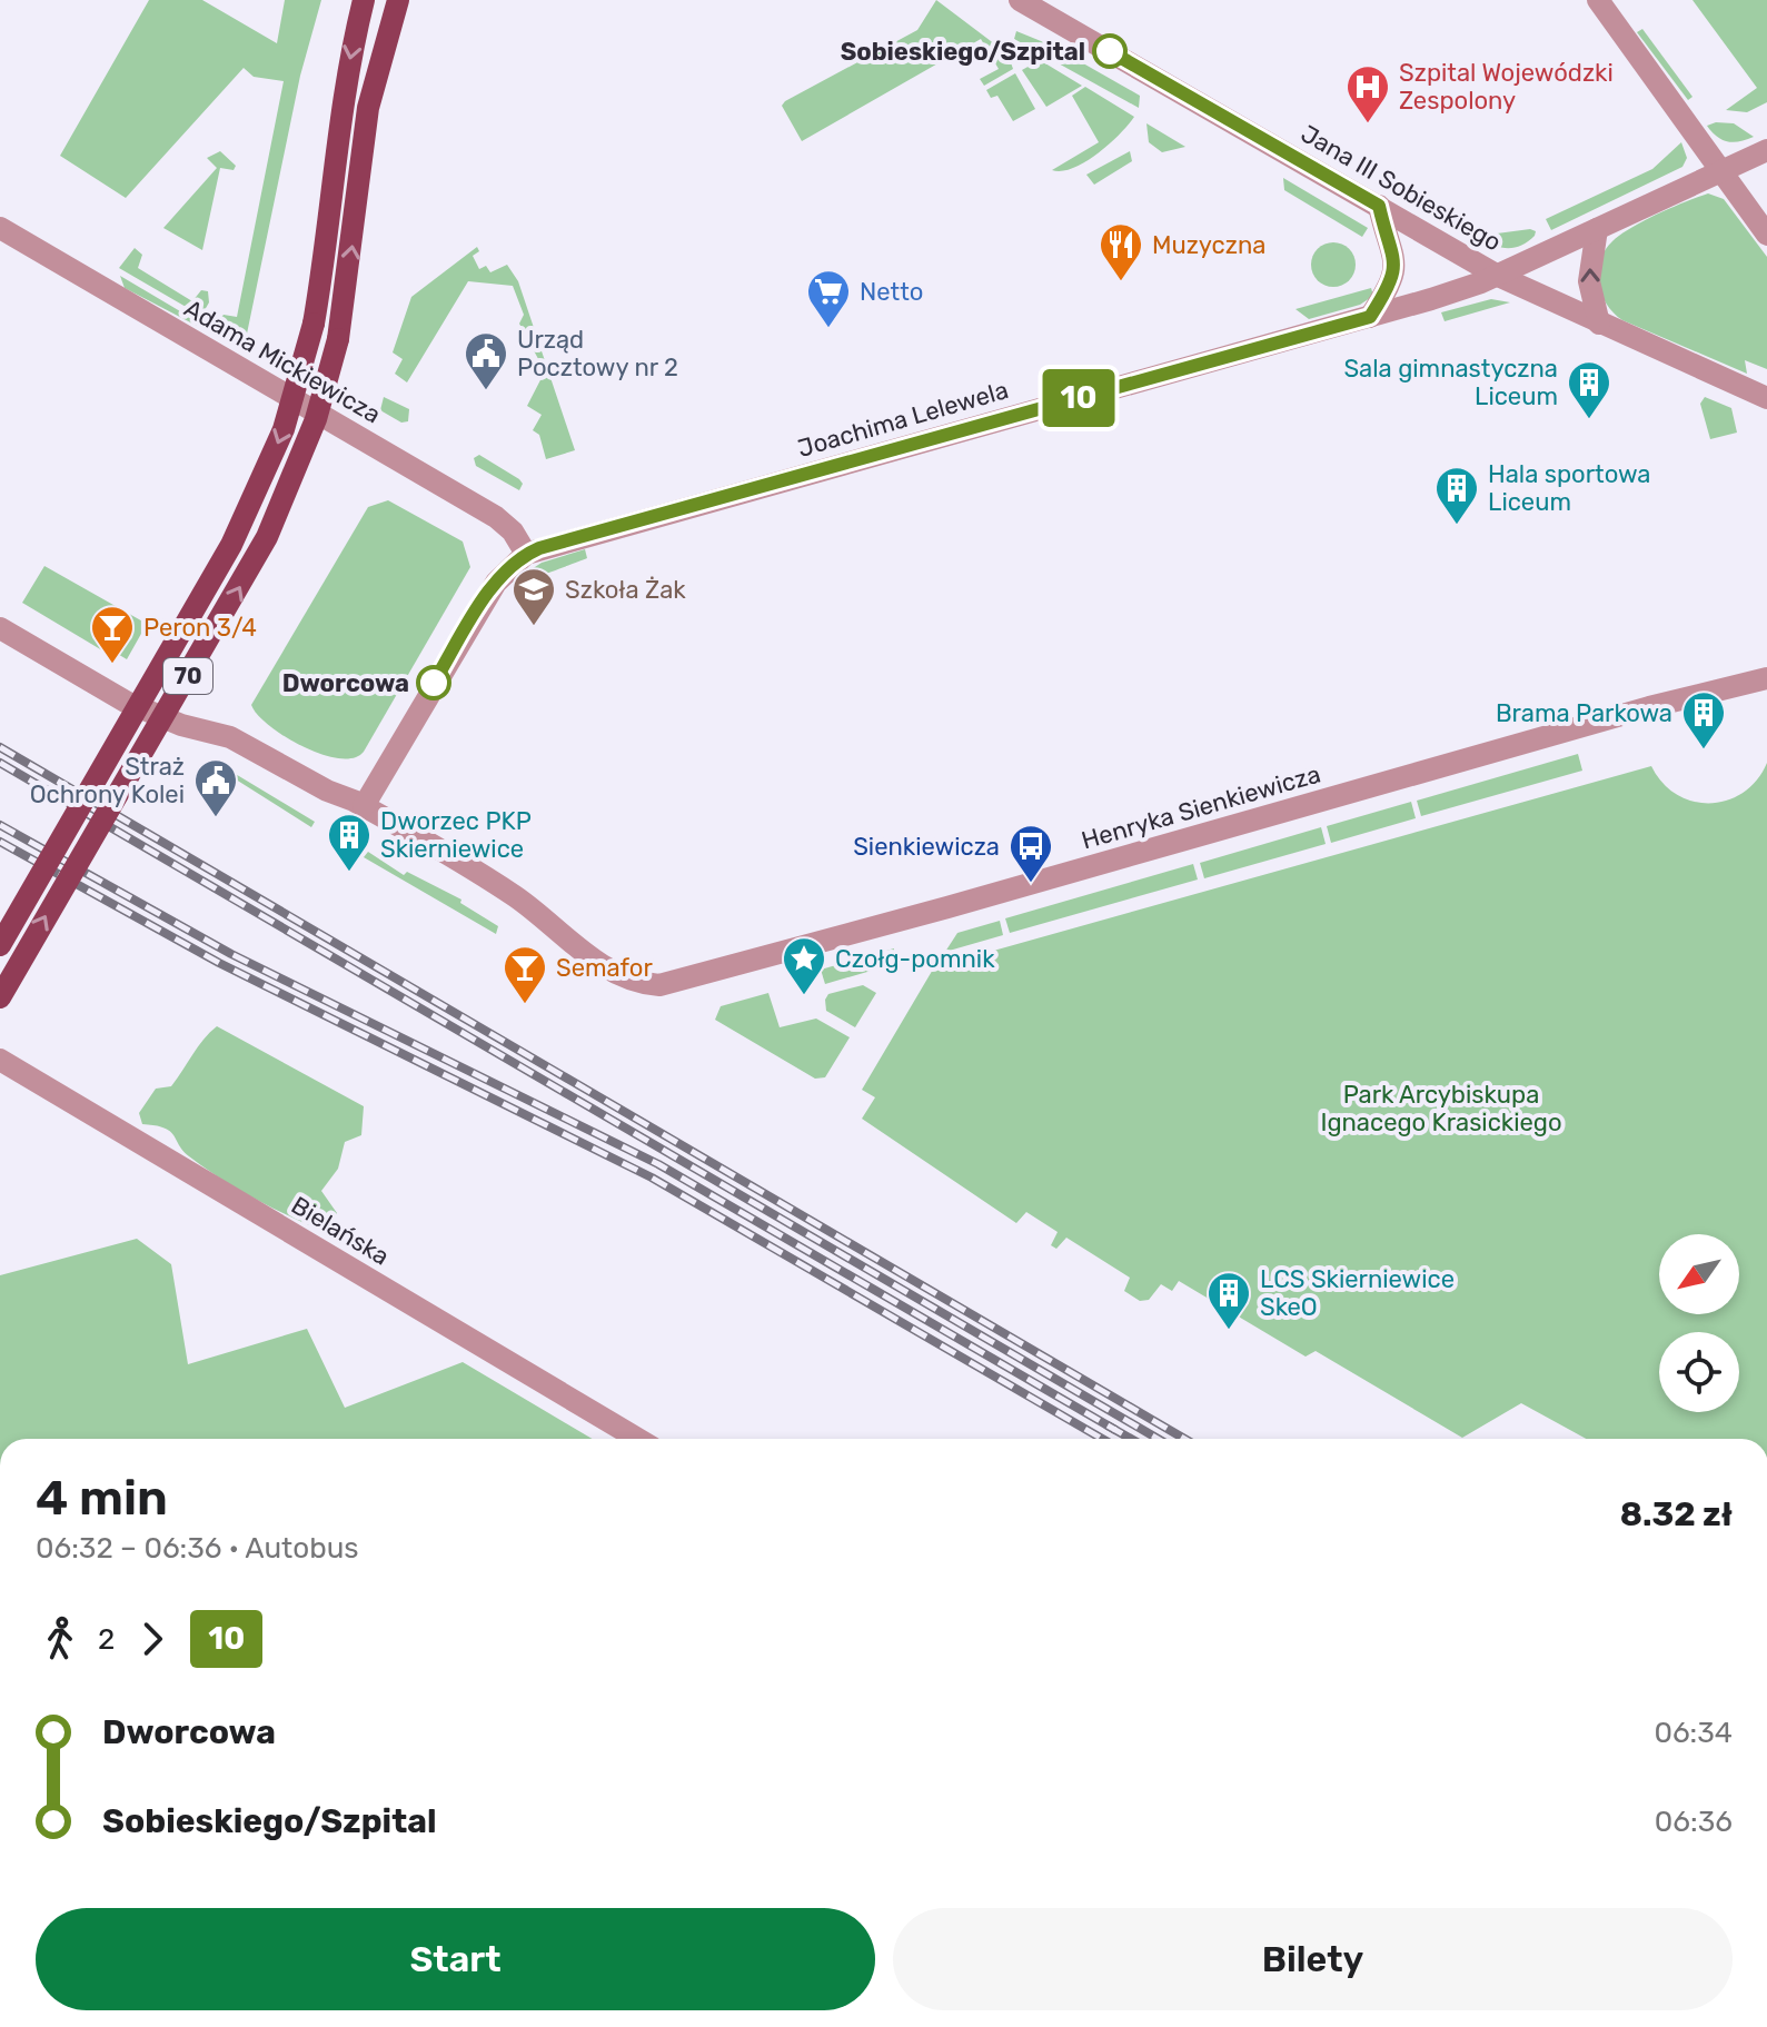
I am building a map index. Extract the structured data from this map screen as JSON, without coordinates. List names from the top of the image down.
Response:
{
  "streets": {
    "main road": ["70"],
    "street": [
      "Jana III Sobieskiego",
      "Adama Mickiewicza",
      "Joachima Lelewela",
      "Henryka Sienkiewicza",
      "Bielańska"
    ]
  },
  "crossings": [
    ["Jana III Sobieskiego", "Joachima Lelewela"],
    ["Adama Mickiewicza", "Joachima Lelewela"]
  ],
  "parks": ["Park Arcybiskupa Ignacego Krasickiego"],
  "places": {
    "other": ["Sobieskiego/Szpital", "Dworcowa"],
    "hospital": ["Szpital Wojewódzki Zespolony"],
    "restaurant": ["Muzyczna"],
    "supermarket": ["Netto"],
    "public building": ["Urząd Pocztowy nr 2", "Straż Ochrony Kolei"],
    "building": [
      "Sala gimnastyczna Liceum",
      "Hala sportowa Liceum",
      "Brama Parkowa",
      "Dworzec PKP Skierniewice",
      "LCS Skierniewice SkeO"
    ],
    "school or university": ["Szkoła Żak"],
    "bar": ["Peron 3/4", "Semafor"],
    "bus stop": ["Sienkiewicza"],
    "place": ["Czołg-pomnik"]
  },
  "lines": ["bus line 10"],
  "north": "bottom left",
  "page": {
    "on_map": "10",
    "heading": ["4 min", "06:32 – 06:36 · Autobus", "8.32 zł"],
    "legs": ["2", "10"],
    "list": [
      {
        "name": "Dworcowa",
        "value": "06:34"
      },
      {
        "name": "Sobieskiego/Szpital",
        "value": "06:36"
      }
    ],
    "buttons": ["Start", "Bilety"]
  }
}
